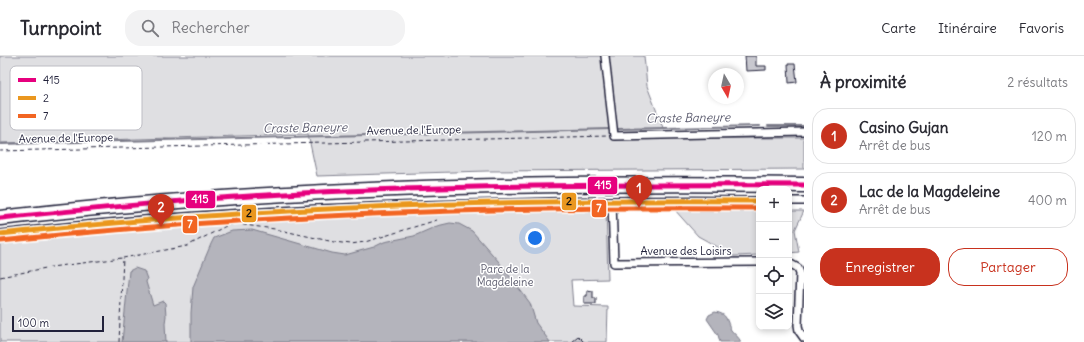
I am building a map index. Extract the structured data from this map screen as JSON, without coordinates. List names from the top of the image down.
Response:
{
  "streets": {
    "street": ["Avenue des Loisirs"],
    "path": ["Avenue de l'Europe"]
  },
  "water": ["Craste Baneyre"],
  "parks": ["Parc de la Magdeleine"],
  "lines": ["transit line 415", "transit line 2", "transit line 7"],
  "legend": ["415", "2", "7"],
  "scale_bar": "100 m",
  "north": "bottom",
  "page": {
    "header": "Turnpoint",
    "search": "Rechercher",
    "nav": ["Carte", "Itinéraire", "Favoris"],
    "heading": ["À proximité", "2 résultats"],
    "list": [
      {
        "mark": "1",
        "name": "Casino Gujan",
        "note": "Arrêt de bus",
        "value": "120 m"
      },
      {
        "mark": "2",
        "name": "Lac de la Magdeleine",
        "note": "Arrêt de bus",
        "value": "400 m"
      }
    ],
    "pins": ["1", "2"],
    "map_buttons": ["+", "−"],
    "buttons": ["Enregistrer", "Partager"],
    "scale": "100 m"
  }
}
